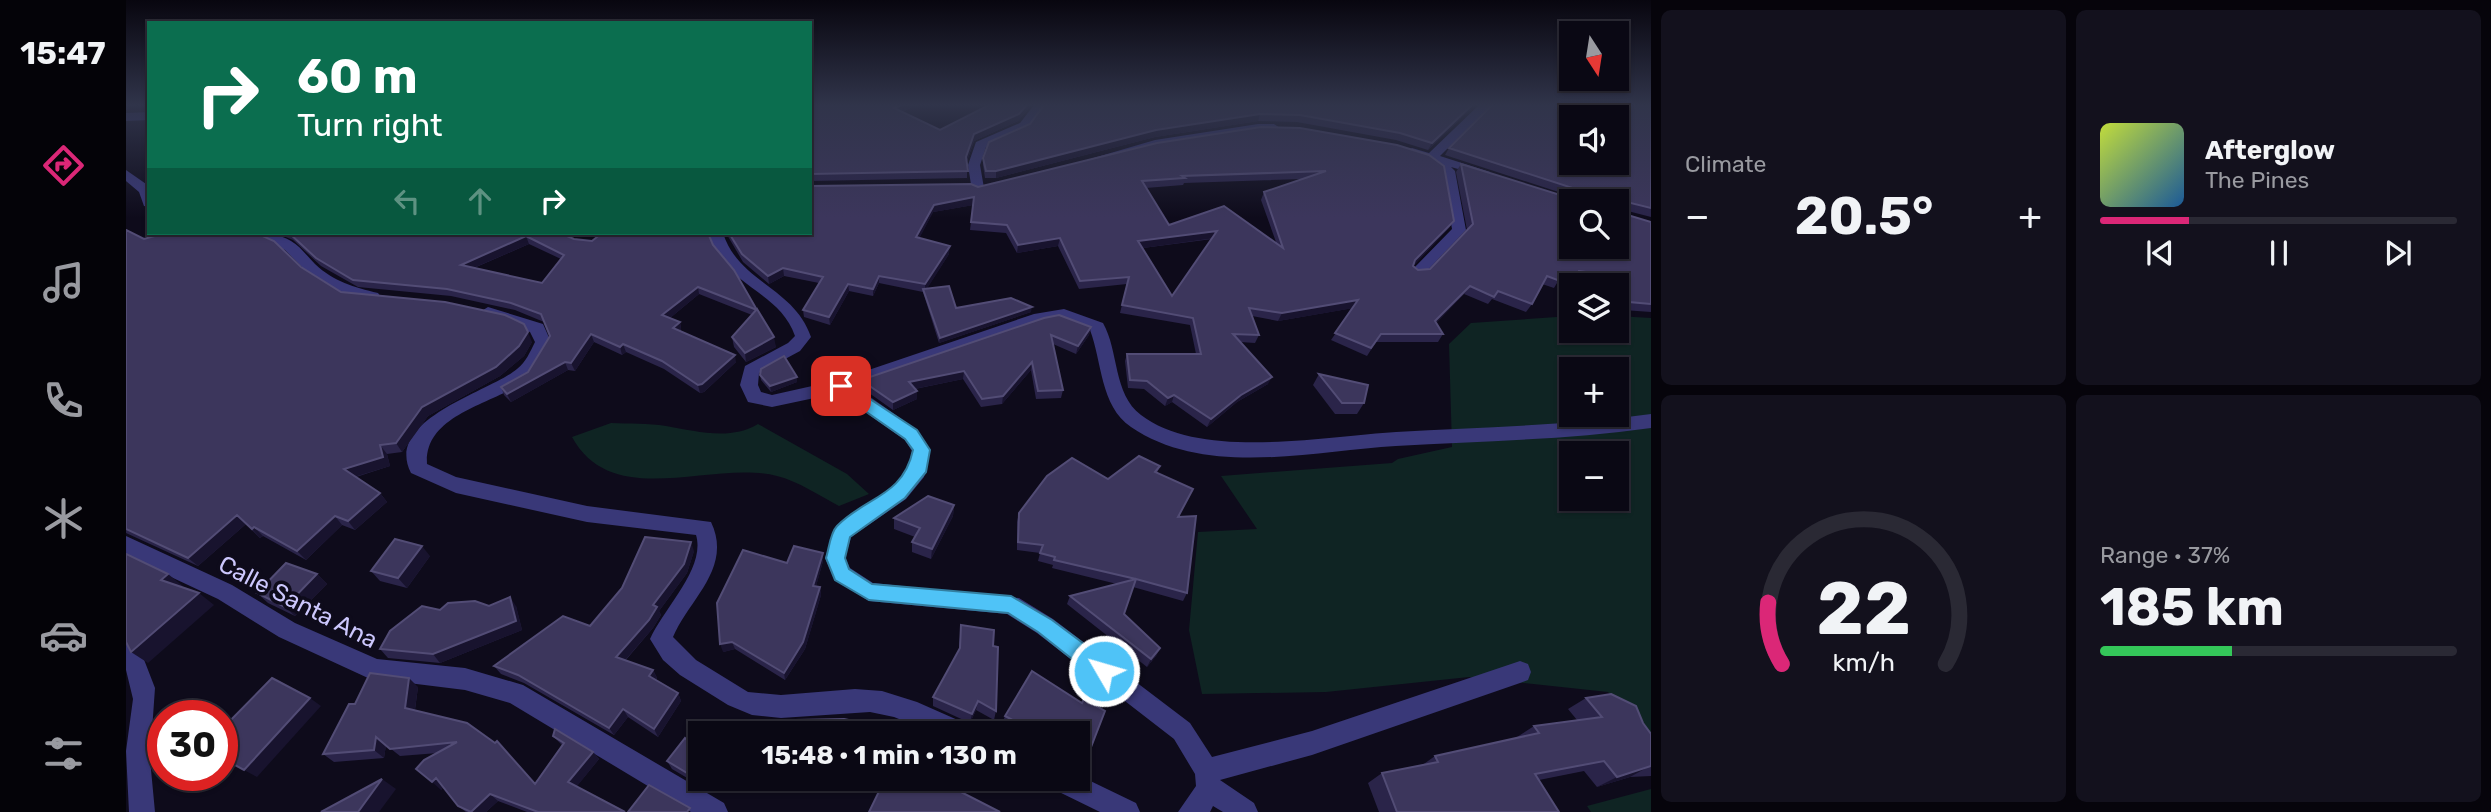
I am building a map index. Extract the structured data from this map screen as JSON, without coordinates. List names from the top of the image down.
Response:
{
  "streets": {
    "street": ["Calle Santa Ana"]
  },
  "north": "bottom",
  "page": {
    "tabs": "15:47",
    "tile": [
      "Climate",
      ["Range · 37%", "185 km"]
    ],
    "map_buttons": ["+", "−"],
    "turn": ["60 m", "Turn right"],
    "song": ["Afterglow", "The Pines"],
    "heat": ["−", "20.5°", "+"],
    "limit": "30",
    "trip": "15:48 · 1 min · 130 m",
    "gauge": ["22", "km/h"]
  }
}
